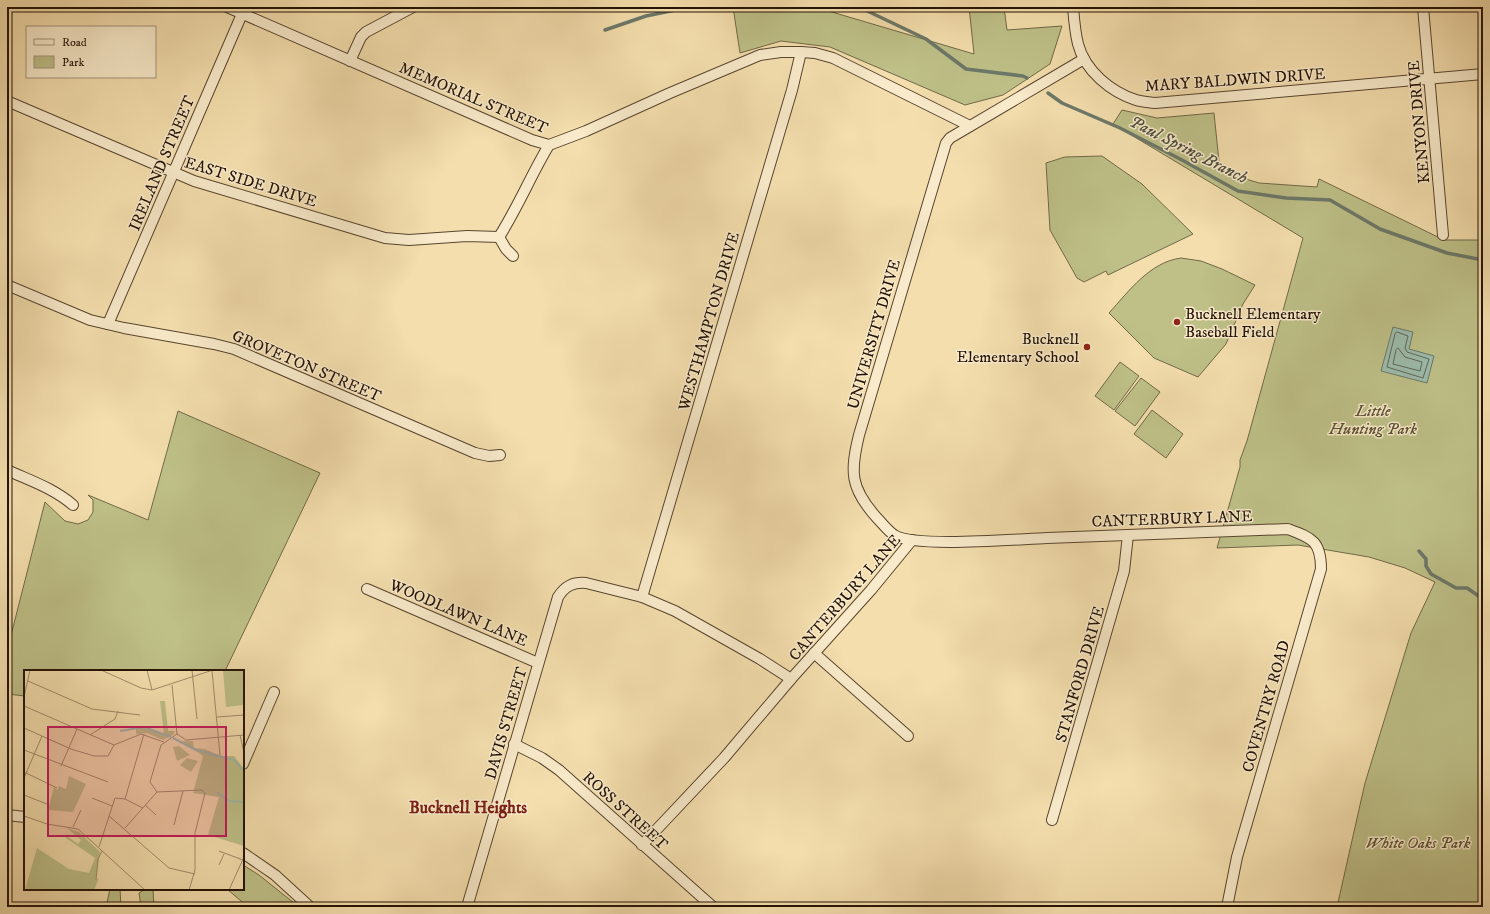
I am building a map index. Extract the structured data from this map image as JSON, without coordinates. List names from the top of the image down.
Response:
{
  "streets": {
    "street": [
      "MARY BALDWIN DRIVE",
      "MEMORIAL STREET",
      "KENYON DRIVE",
      "IRELAND STREET",
      "EAST SIDE DRIVE",
      "WESTHAMPTON DRIVE",
      "UNIVERSITY DRIVE",
      "GROVETON STREET",
      "CANTERBURY LANE",
      "WOODLAWN LANE",
      "STANFORD DRIVE",
      "COVENTRY ROAD",
      "DAVIS STREET",
      "ROSS STREET"
    ]
  },
  "crossings": [
    ["MARY BALDWIN DRIVE", "KENYON DRIVE"],
    ["MEMORIAL STREET", "IRELAND STREET"],
    ["MEMORIAL STREET", "WESTHAMPTON DRIVE"],
    ["IRELAND STREET", "EAST SIDE DRIVE"],
    ["IRELAND STREET", "GROVETON STREET"],
    ["WESTHAMPTON DRIVE", "DAVIS STREET"],
    ["UNIVERSITY DRIVE", "CANTERBURY LANE"],
    ["CANTERBURY LANE", "STANFORD DRIVE"],
    ["CANTERBURY LANE", "COVENTRY ROAD"],
    ["CANTERBURY LANE", "DAVIS STREET"],
    ["CANTERBURY LANE", "ROSS STREET"],
    ["WOODLAWN LANE", "DAVIS STREET"],
    ["DAVIS STREET", "ROSS STREET"]
  ],
  "districts": ["Bucknell Heights"],
  "water": ["Paul Spring Branch"],
  "parks": ["Little Hunting Park", "White Oaks Park"],
  "places": ["Bucknell Elementary Baseball Field", "Bucknell Elementary School"],
  "legend": ["Road", "Park"]
}
